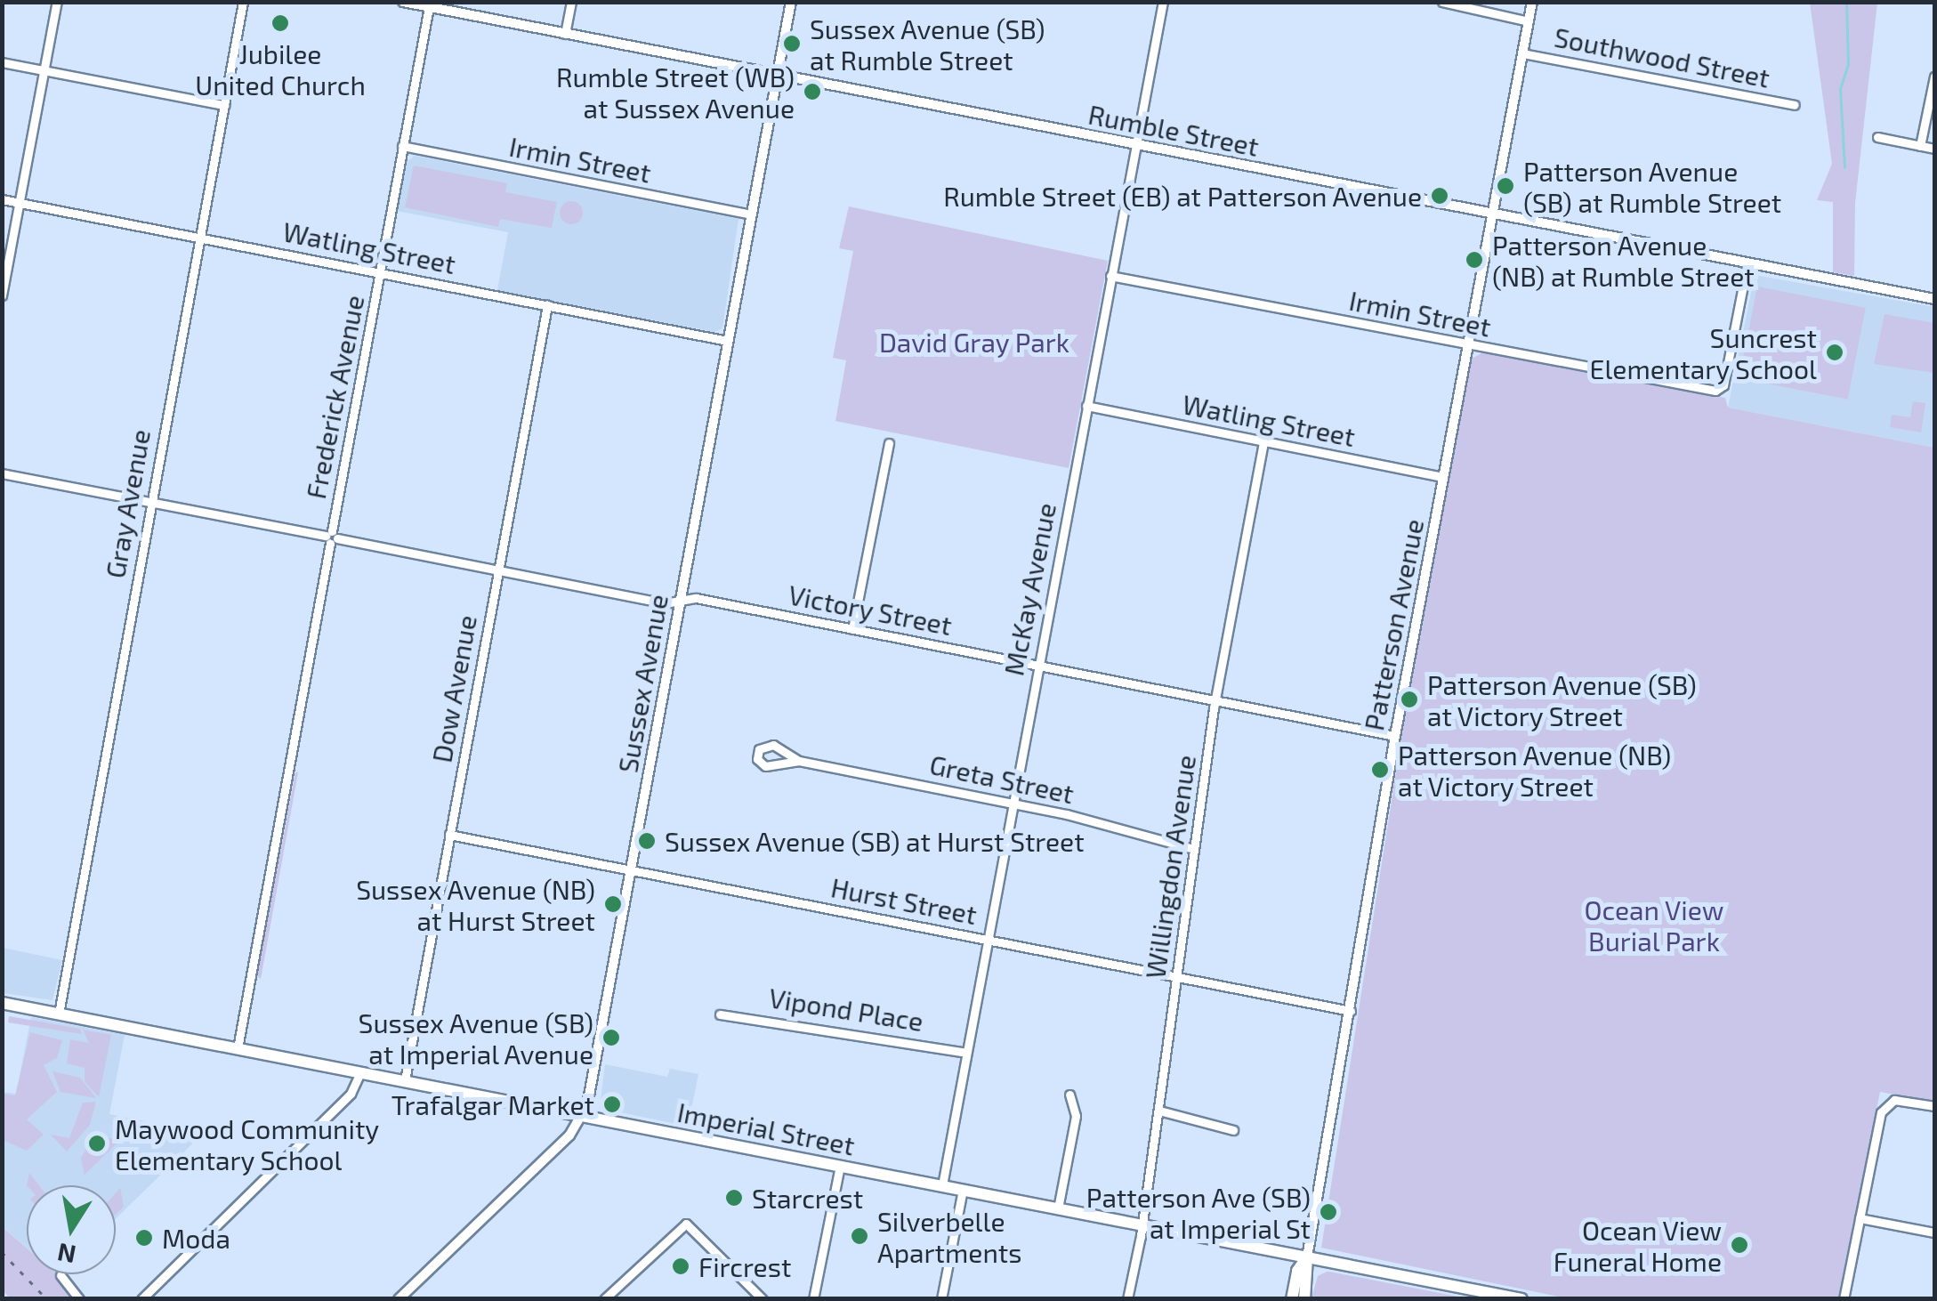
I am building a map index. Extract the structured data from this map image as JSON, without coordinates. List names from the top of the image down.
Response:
{
  "streets": {
    "main road": ["Imperial Street"],
    "street": [
      "Southwood Street",
      "Rumble Street",
      "Irmin Street",
      "Watling Street",
      "Frederick Avenue",
      "Gray Avenue",
      "McKay Avenue",
      "Victory Street",
      "Patterson Avenue",
      "Sussex Avenue",
      "Dow Avenue",
      "Greta Street",
      "Willingdon Avenue",
      "Hurst Street",
      "Vipond Place"
    ]
  },
  "crossings": [
    ["Southwood Street", "Patterson Avenue"],
    ["Rumble Street", "Irmin Street"],
    ["Rumble Street", "Frederick Avenue"],
    ["Rumble Street", "McKay Avenue"],
    ["Rumble Street", "Patterson Avenue"],
    ["Rumble Street", "Sussex Avenue"],
    ["Irmin Street", "Frederick Avenue"],
    ["Irmin Street", "McKay Avenue"],
    ["Irmin Street", "Patterson Avenue"],
    ["Irmin Street", "Sussex Avenue"],
    ["Watling Street", "Frederick Avenue"],
    ["Watling Street", "Gray Avenue"],
    ["Watling Street", "McKay Avenue"],
    ["Watling Street", "Patterson Avenue"],
    ["Watling Street", "Sussex Avenue"],
    ["Watling Street", "Dow Avenue"],
    ["Watling Street", "Willingdon Avenue"],
    ["Frederick Avenue", "Victory Street"],
    ["Frederick Avenue", "Imperial Street"],
    ["Gray Avenue", "Victory Street"],
    ["Gray Avenue", "Imperial Street"],
    ["McKay Avenue", "Victory Street"],
    ["McKay Avenue", "Greta Street"],
    ["McKay Avenue", "Hurst Street"],
    ["McKay Avenue", "Vipond Place"],
    ["McKay Avenue", "Imperial Street"],
    ["Victory Street", "Patterson Avenue"],
    ["Victory Street", "Sussex Avenue"],
    ["Victory Street", "Dow Avenue"],
    ["Victory Street", "Willingdon Avenue"],
    ["Patterson Avenue", "Hurst Street"],
    ["Patterson Avenue", "Imperial Street"],
    ["Sussex Avenue", "Hurst Street"],
    ["Sussex Avenue", "Imperial Street"],
    ["Dow Avenue", "Hurst Street"],
    ["Dow Avenue", "Imperial Street"],
    ["Greta Street", "Willingdon Avenue"],
    ["Willingdon Avenue", "Hurst Street"],
    ["Willingdon Avenue", "Imperial Street"]
  ],
  "parks": ["David Gray Park", "Ocean View Burial Park"],
  "places": [
    "Jubilee United Church",
    "Sussex Avenue (SB) at Rumble Street",
    "Rumble Street (WB) at Sussex Avenue",
    "Patterson Avenue (SB) at Rumble Street",
    "Rumble Street (EB) at Patterson Avenue",
    "Patterson Avenue (NB) at Rumble Street",
    "Suncrest Elementary School",
    "Patterson Avenue (SB) at Victory Street",
    "Patterson Avenue (NB) at Victory Street",
    "Sussex Avenue (SB) at Hurst Street",
    "Sussex Avenue (NB) at Hurst Street",
    "Sussex Avenue (SB) at Imperial Avenue",
    "Trafalgar Market",
    "Maywood Community Elementary School",
    "Starcrest",
    "Patterson Ave (SB) at Imperial St",
    "Silverbelle Apartments",
    "Moda",
    "Ocean View Funeral Home",
    "Fircrest"
  ],
  "north": "bottom"
}
